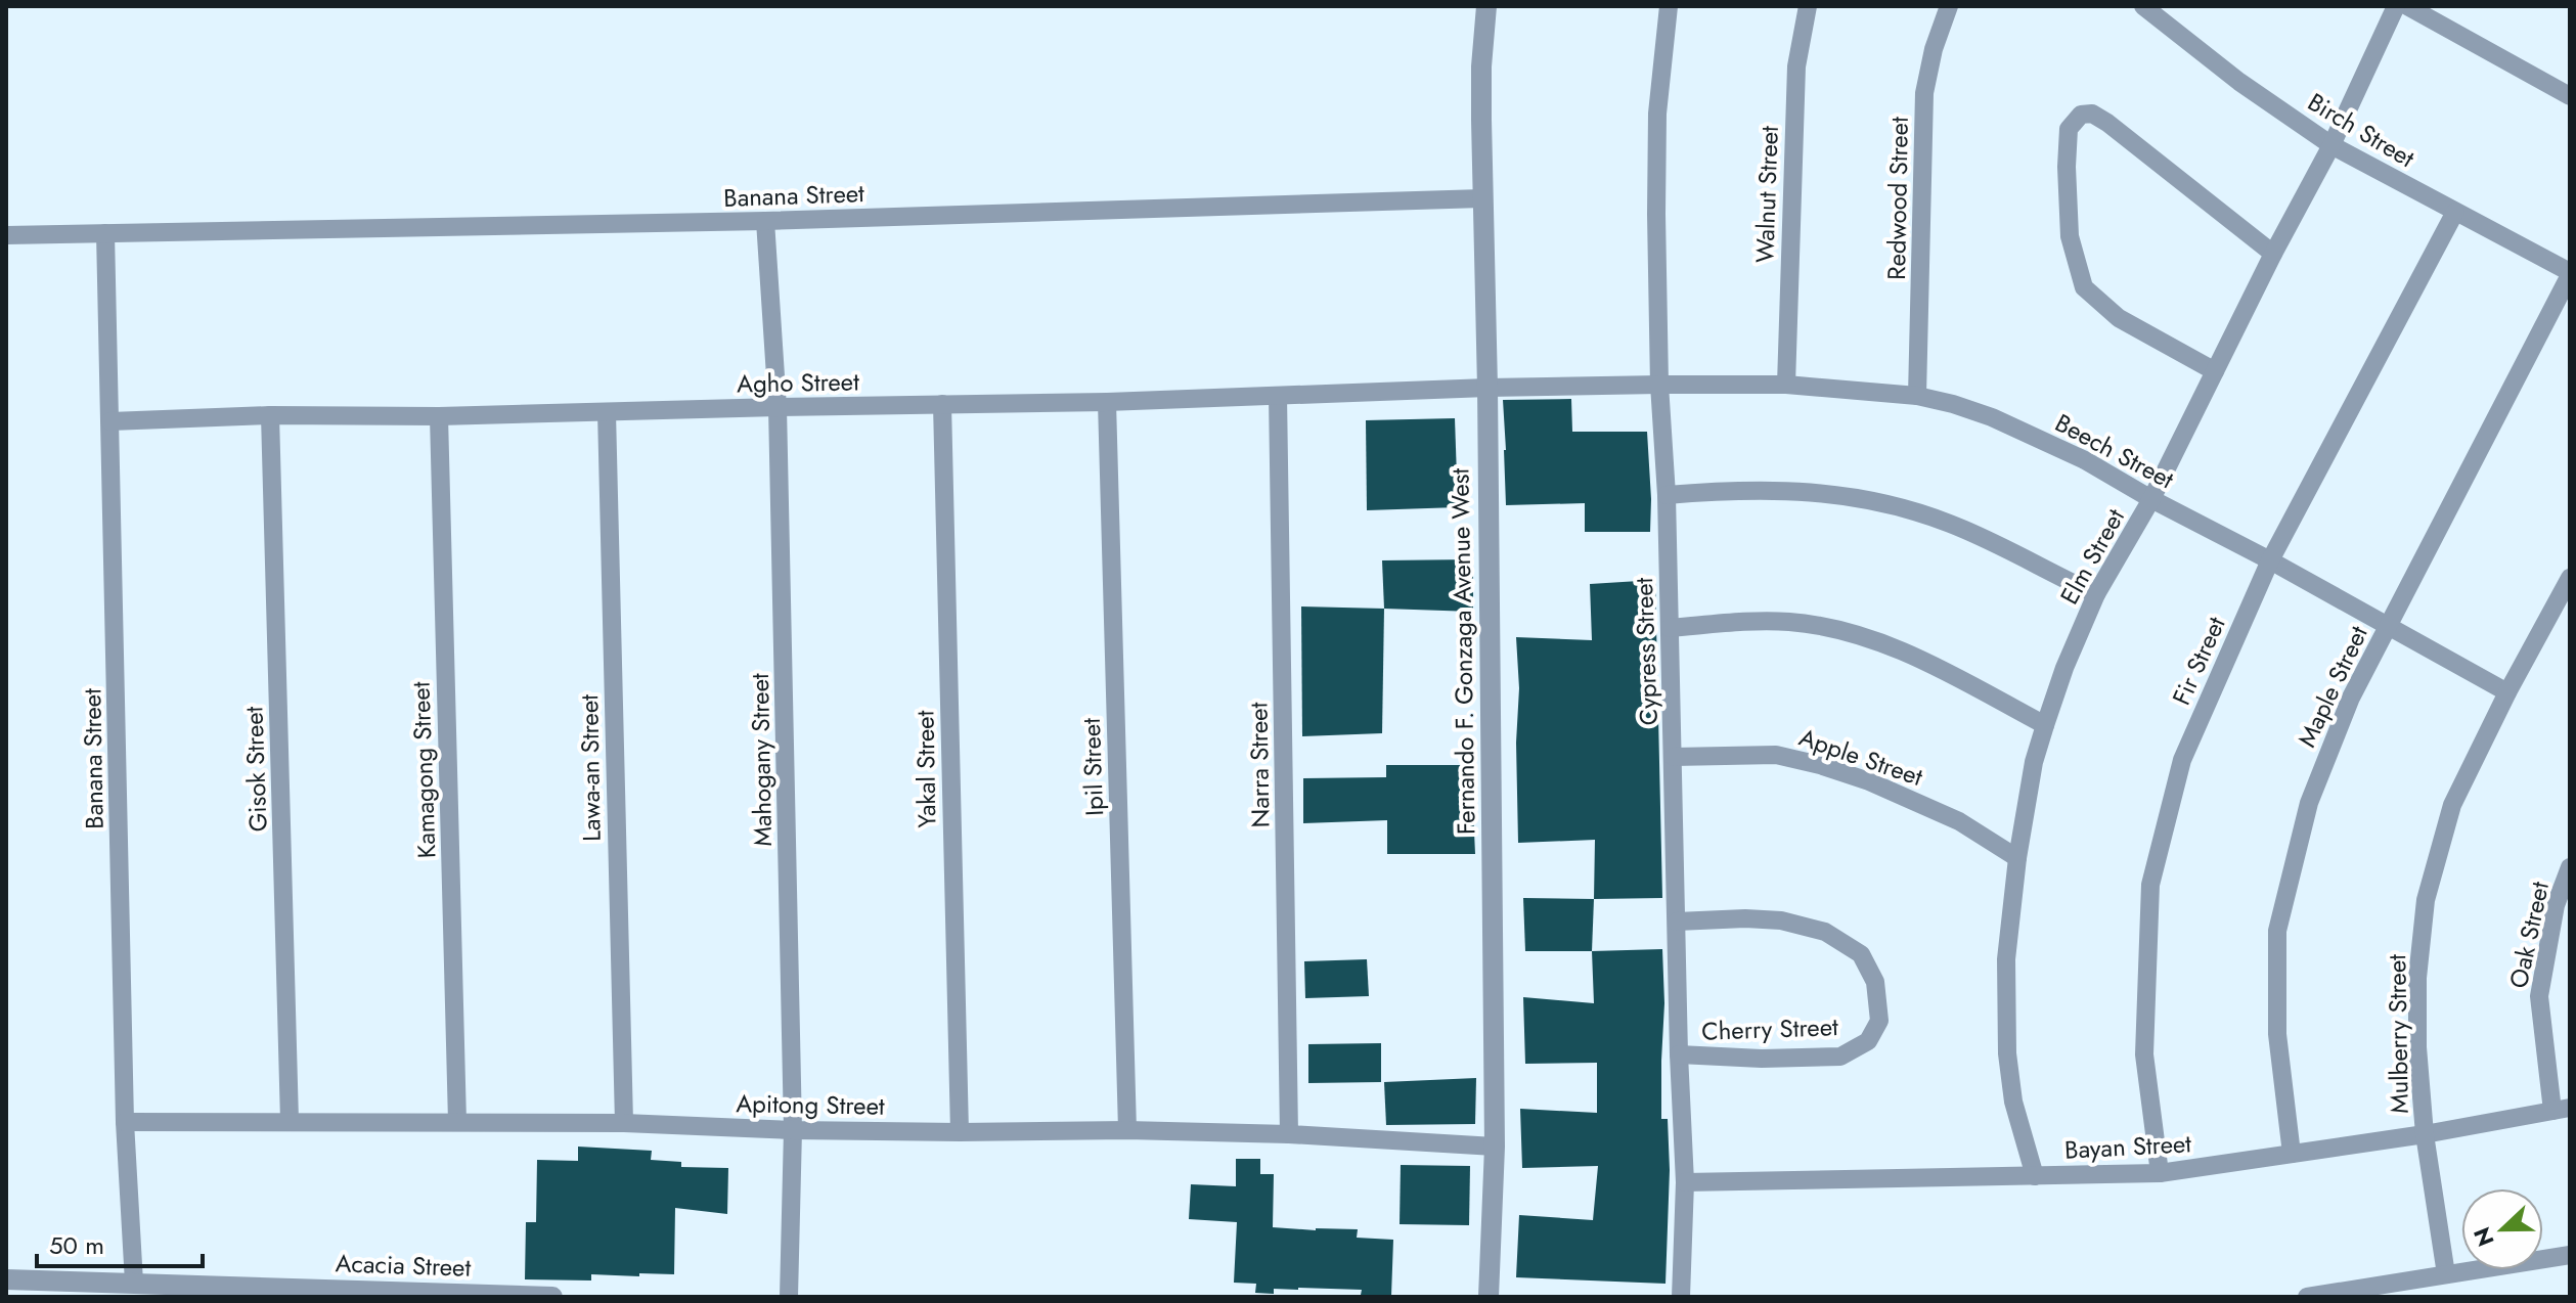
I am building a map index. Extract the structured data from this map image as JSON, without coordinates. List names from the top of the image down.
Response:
{
  "streets": {
    "street": [
      "Birch Street",
      "Walnut Street",
      "Banana Street",
      "Redwood Street",
      "Agho Street",
      "Beech Street",
      "Elm Street",
      "Fernando F. Gonzaga Avenue West",
      "Cypress Street",
      "Fir Street",
      "Maple Street",
      "Apple Street",
      "Mahogany Street",
      "Narra Street",
      "Ipil Street",
      "Lawa-an Street",
      "Gisok Street",
      "Yakal Street",
      "Kamagong Street",
      "Oak Street",
      "Cherry Street",
      "Mulberry Street",
      "Apitong Street",
      "Bayan Street",
      "Acacia Street"
    ]
  },
  "crossings": [
    ["Birch Street", "Elm Street"],
    ["Birch Street", "Fir Street"],
    ["Birch Street", "Maple Street"],
    ["Walnut Street", "Beech Street"],
    ["Banana Street", "Agho Street"],
    ["Banana Street", "Fernando F. Gonzaga Avenue West"],
    ["Banana Street", "Mahogany Street"],
    ["Banana Street", "Apitong Street"],
    ["Banana Street", "Acacia Street"],
    ["Redwood Street", "Beech Street"],
    ["Agho Street", "Beech Street"],
    ["Agho Street", "Fernando F. Gonzaga Avenue West"],
    ["Agho Street", "Mahogany Street"],
    ["Agho Street", "Narra Street"],
    ["Agho Street", "Ipil Street"],
    ["Agho Street", "Lawa-an Street"],
    ["Agho Street", "Gisok Street"],
    ["Agho Street", "Yakal Street"],
    ["Agho Street", "Kamagong Street"],
    ["Beech Street", "Elm Street"],
    ["Beech Street", "Fernando F. Gonzaga Avenue West"],
    ["Beech Street", "Cypress Street"],
    ["Beech Street", "Fir Street"],
    ["Beech Street", "Maple Street"],
    ["Beech Street", "Mulberry Street"],
    ["Elm Street", "Apple Street"],
    ["Elm Street", "Bayan Street"],
    ["Fernando F. Gonzaga Avenue West", "Apitong Street"],
    ["Cypress Street", "Apple Street"],
    ["Cypress Street", "Cherry Street"],
    ["Cypress Street", "Bayan Street"],
    ["Fir Street", "Bayan Street"],
    ["Maple Street", "Bayan Street"],
    ["Mahogany Street", "Apitong Street"],
    ["Narra Street", "Apitong Street"],
    ["Ipil Street", "Apitong Street"],
    ["Lawa-an Street", "Apitong Street"],
    ["Gisok Street", "Apitong Street"],
    ["Yakal Street", "Apitong Street"],
    ["Kamagong Street", "Apitong Street"],
    ["Oak Street", "Bayan Street"],
    ["Mulberry Street", "Bayan Street"]
  ],
  "scale_bar": "50 m",
  "north": "left"
}
